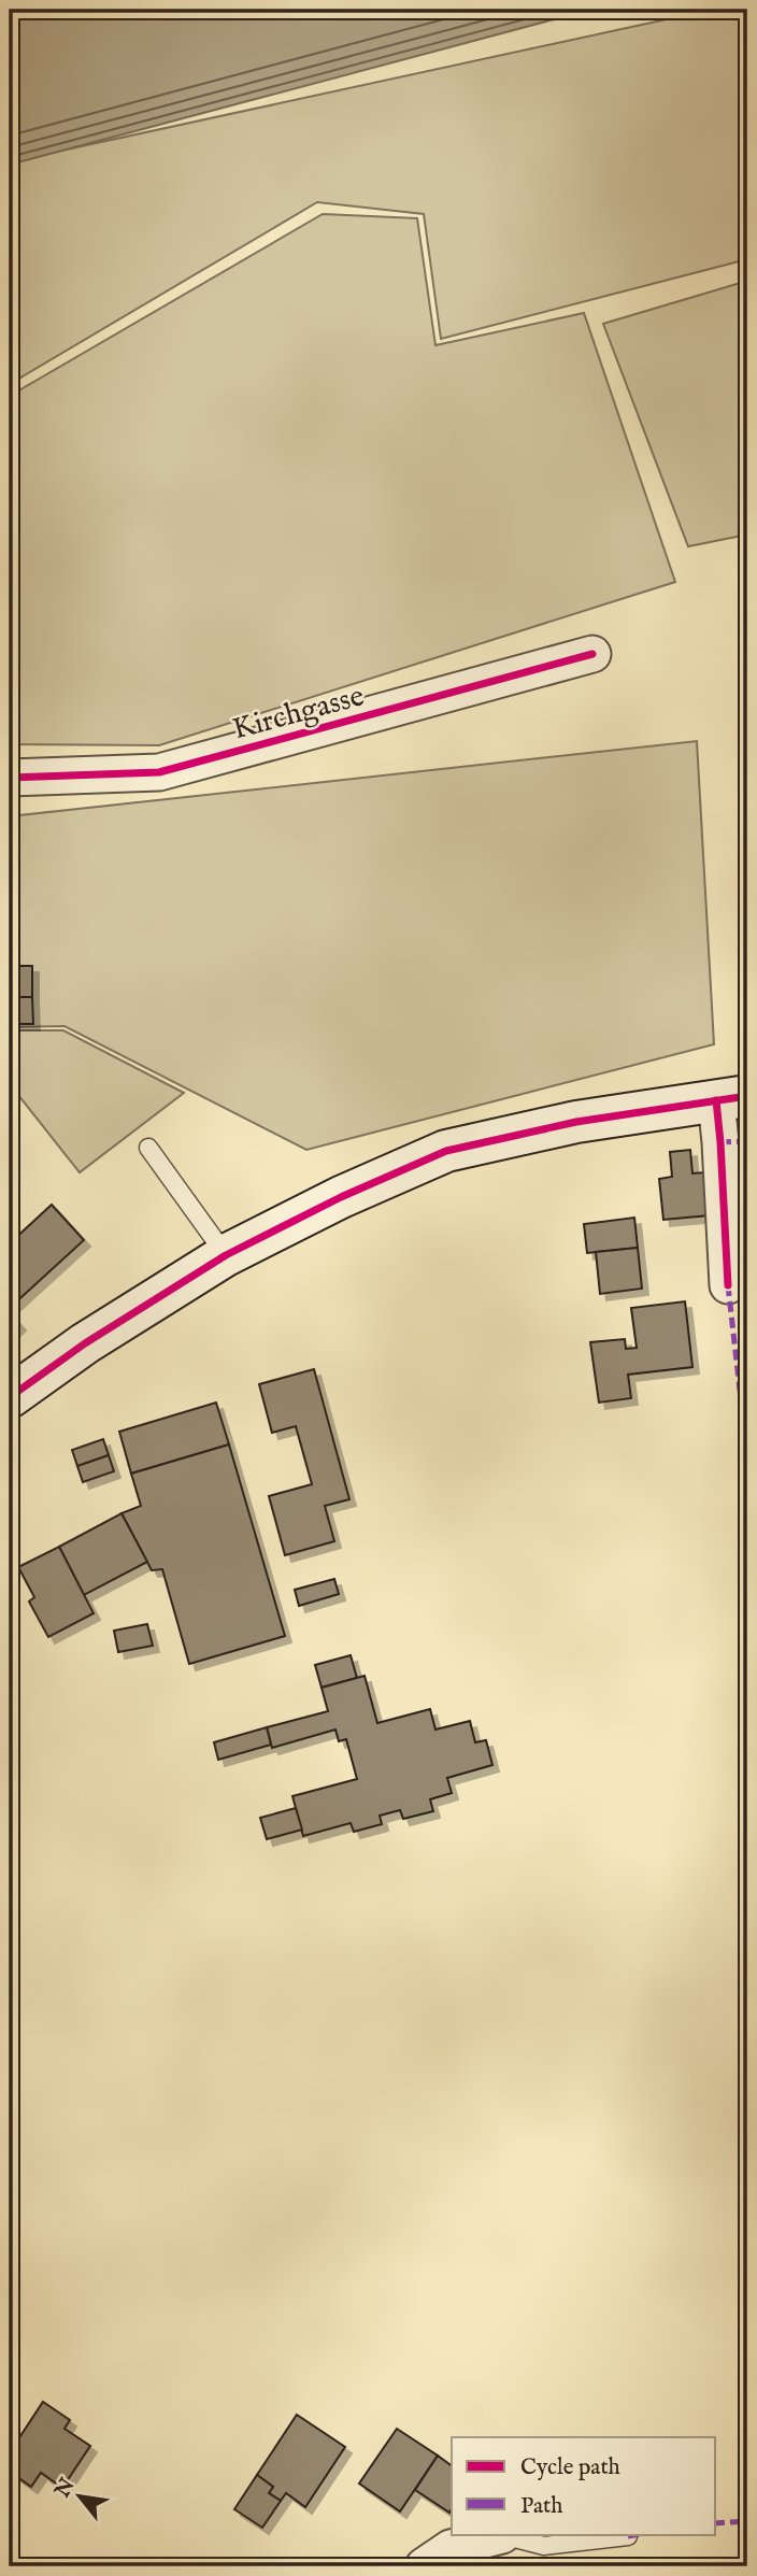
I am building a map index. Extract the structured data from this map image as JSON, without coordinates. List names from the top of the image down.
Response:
{
  "streets": {
    "street": ["Kirchgasse"]
  },
  "legend": ["Cycle path", "Path"],
  "north": "top left"
}
